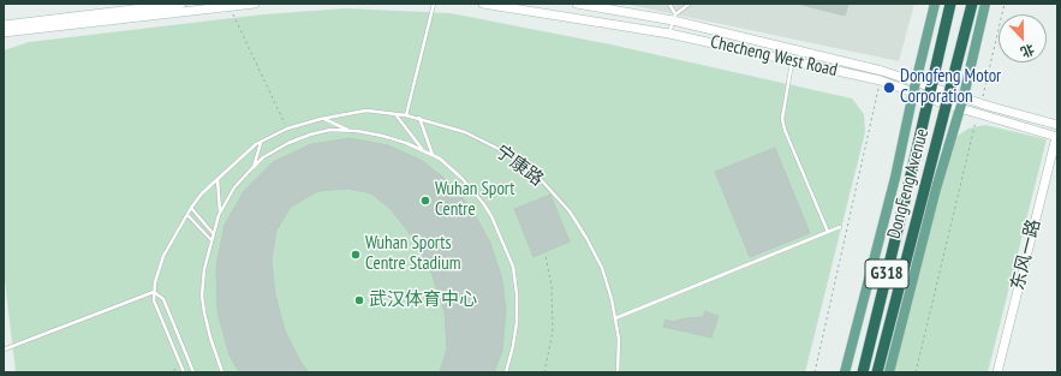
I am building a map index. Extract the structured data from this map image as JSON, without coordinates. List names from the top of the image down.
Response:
{
  "streets": {
    "highway": ["DongFeng Avenue", "G318"],
    "main road": ["Checheng West Road", "东风一路"],
    "lane": ["宁康路"]
  },
  "crossings": [
    ["Checheng West Road", "东风一路"]
  ],
  "places": [
    "Dongfeng Motor Corporation",
    "Wuhan Sport Centre",
    "Wuhan Sports Centre Stadium",
    "武汉体育中心"
  ],
  "north": "bottom"
}
